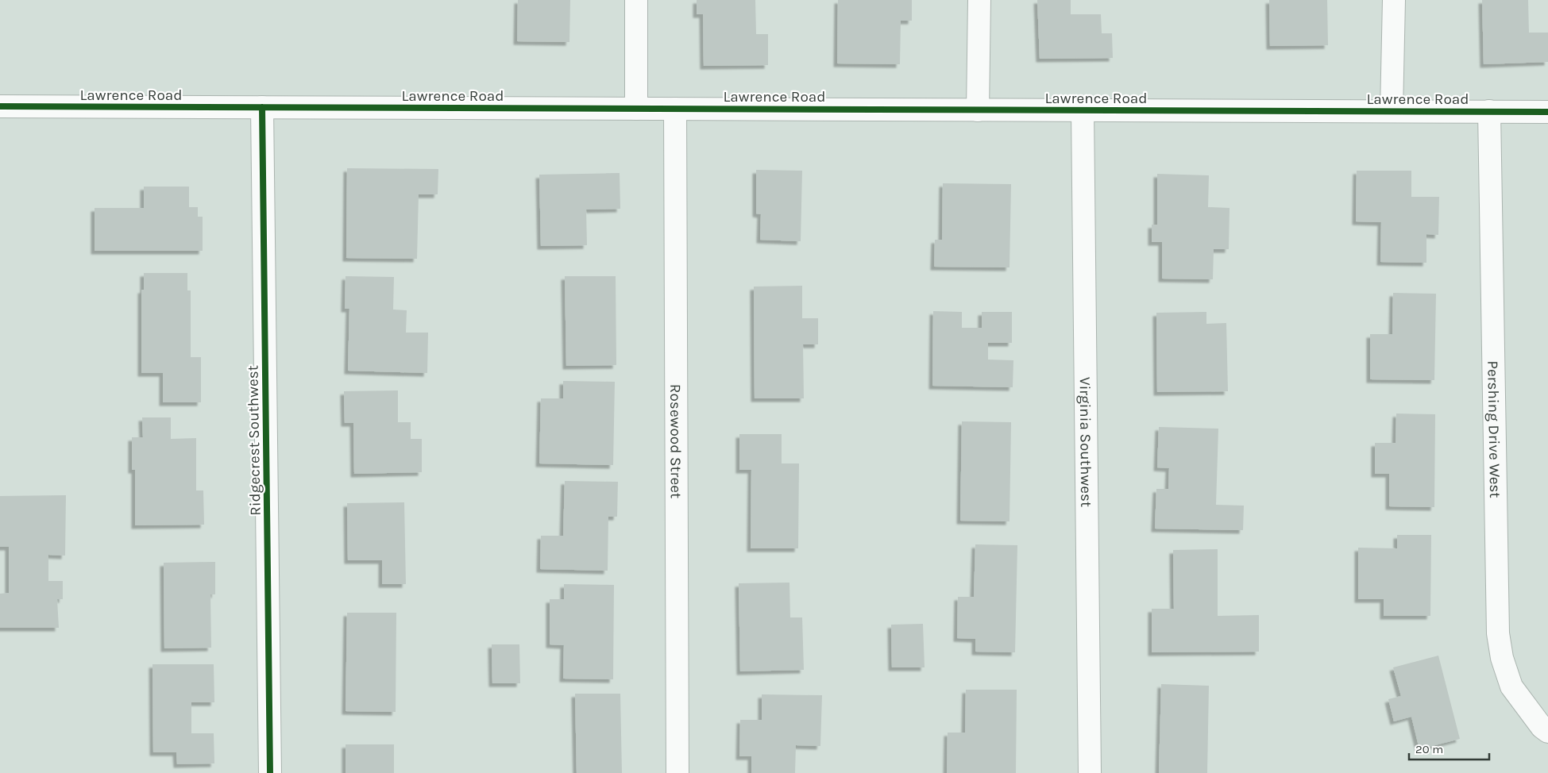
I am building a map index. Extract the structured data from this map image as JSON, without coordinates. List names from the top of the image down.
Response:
{
  "streets": {
    "street": [
      "Lawrence Road",
      "Pershing Drive West",
      "Ridgecrest Southwest",
      "Rosewood Street",
      "Virginia Southwest"
    ]
  },
  "crossings": [
    ["Lawrence Road", "Pershing Drive West"],
    ["Lawrence Road", "Ridgecrest Southwest"],
    ["Lawrence Road", "Rosewood Street"],
    ["Lawrence Road", "Virginia Southwest"]
  ],
  "scale_bar": "20 m"
}
